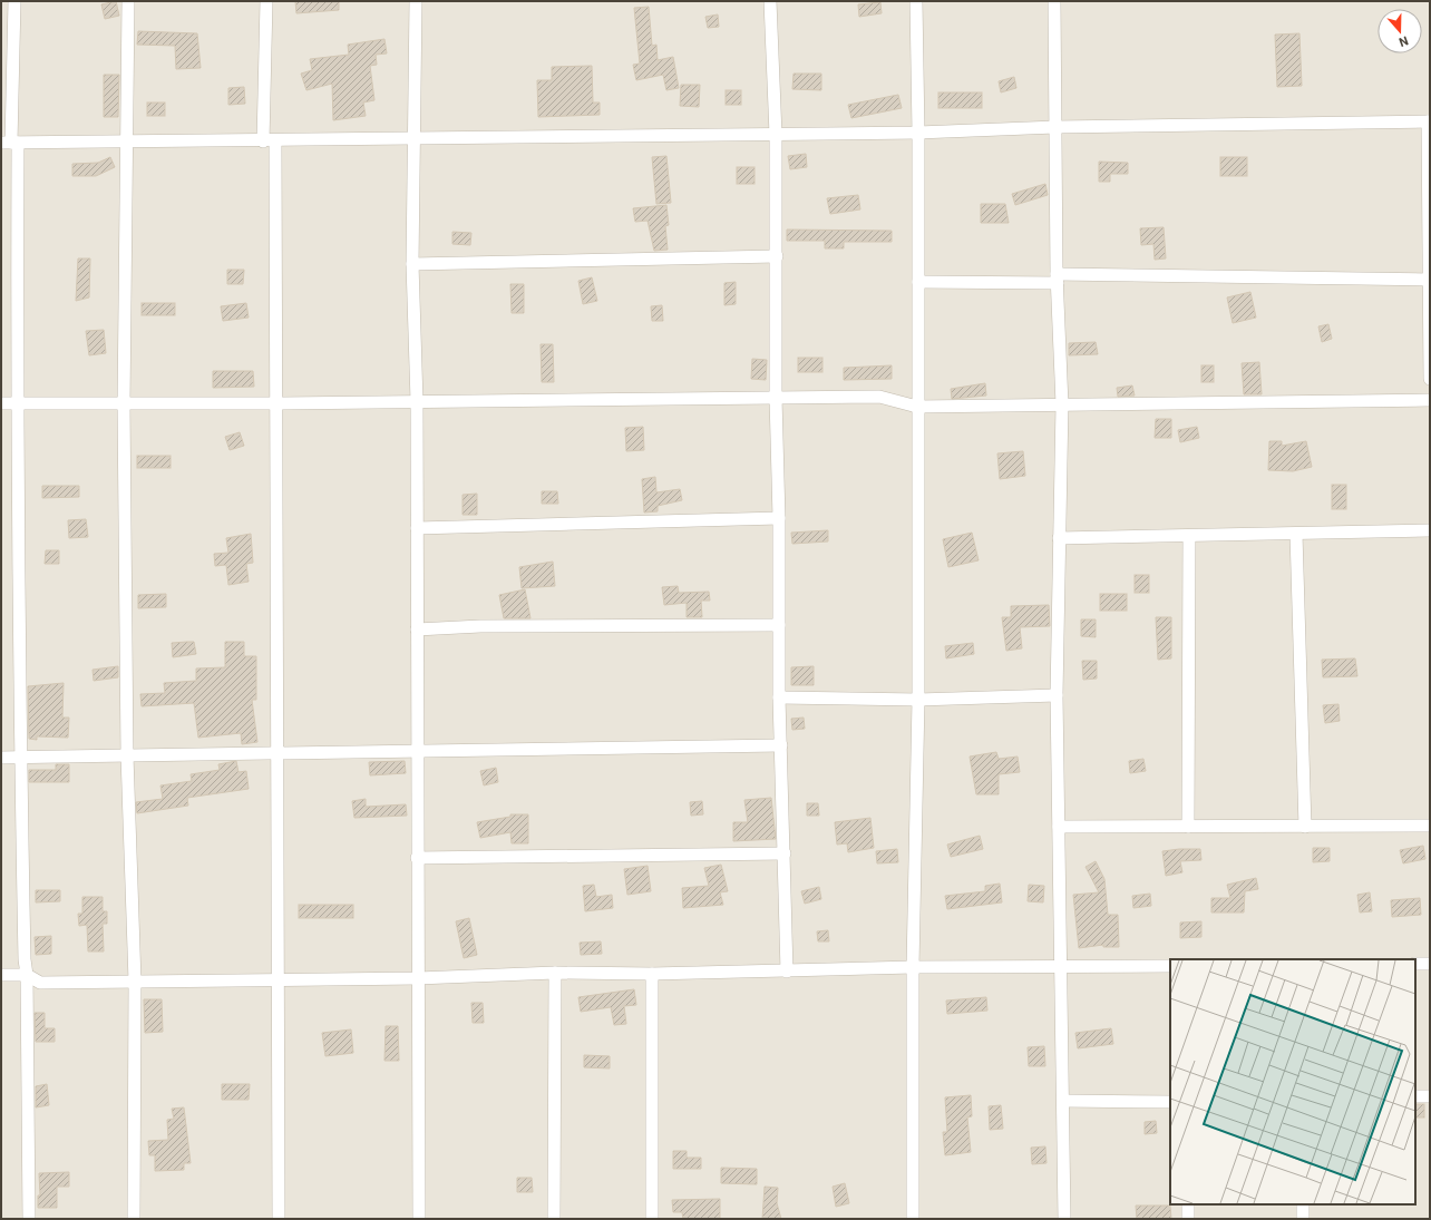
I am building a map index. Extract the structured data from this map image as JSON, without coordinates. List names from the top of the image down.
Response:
{
  "north": "bottom"
}
